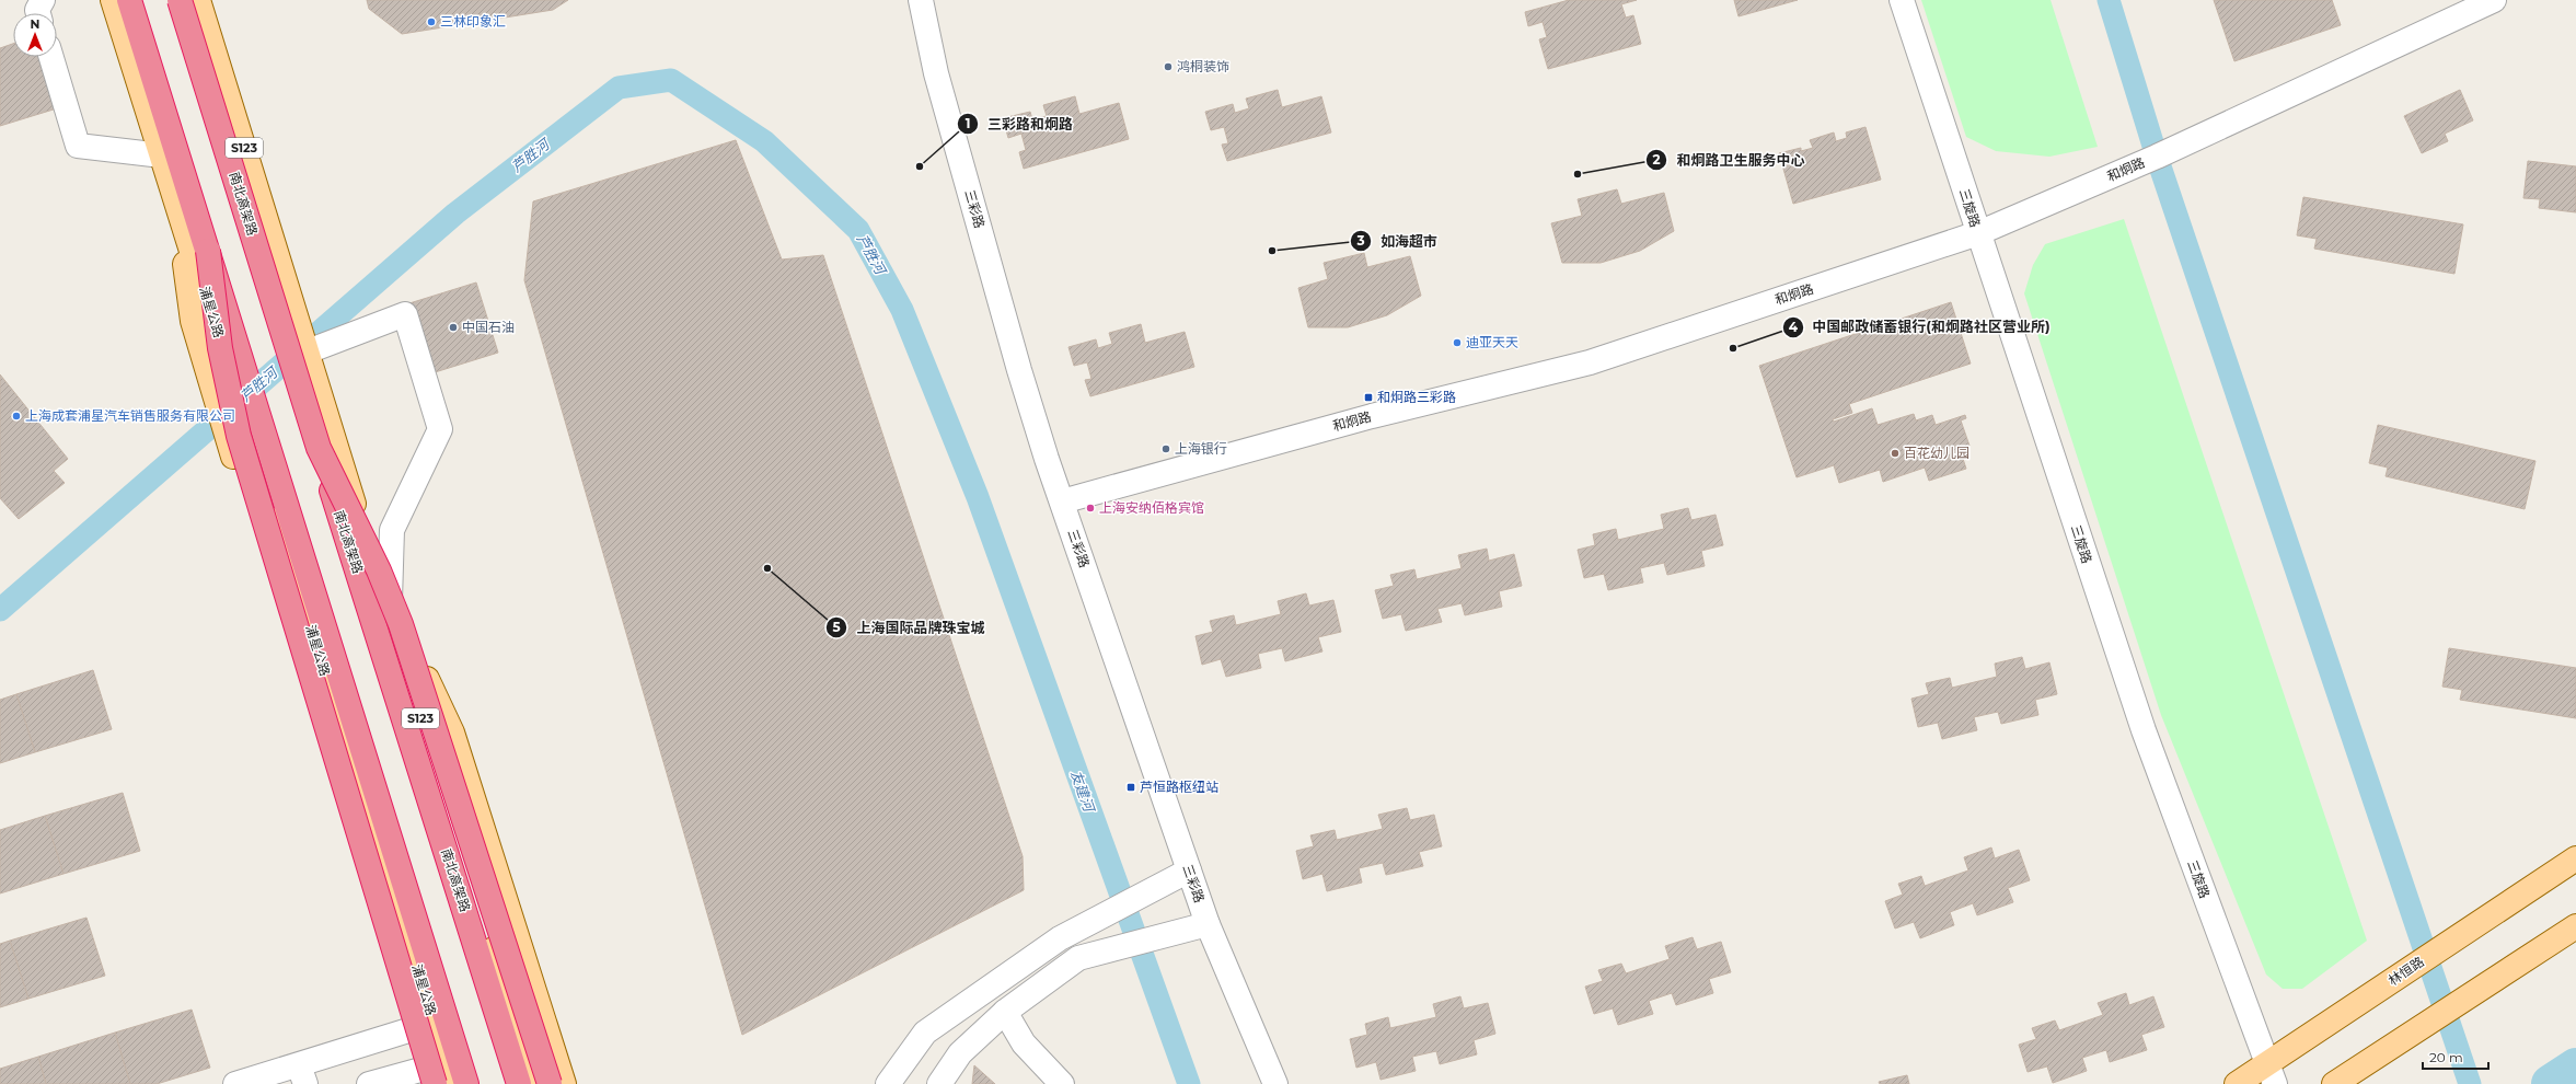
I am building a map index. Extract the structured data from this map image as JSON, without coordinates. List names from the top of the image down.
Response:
{
  "streets": {
    "highway": ["南北高架路"],
    "main road": ["S123", "浦星公路", "林恒路"],
    "street": ["和炯路", "三旋路", "三彩路"]
  },
  "crossings": [
    ["和炯路", "三旋路"],
    ["和炯路", "三彩路"],
    ["三旋路", "林恒路"]
  ],
  "water": ["芦胜河", "友建河"],
  "places": {
    "other": [
      "三林印象汇",
      "鸿桐装饰",
      "三彩路和炯路",
      "和炯路卫生服务中心",
      "如海超市",
      "中国石油",
      "迪亚天天",
      "中国邮政储蓄银行(和炯路社区营业所)",
      "上海成套浦星汽车销售服务有限公司",
      "上海银行",
      "百花幼儿园",
      "上海安纳佰格宾馆",
      "上海国际品牌珠宝城"
    ],
    "transit": ["和炯路三彩路", "芦恒路枢纽站"]
  },
  "scale_bar": "20 m",
  "north": "top"
}
